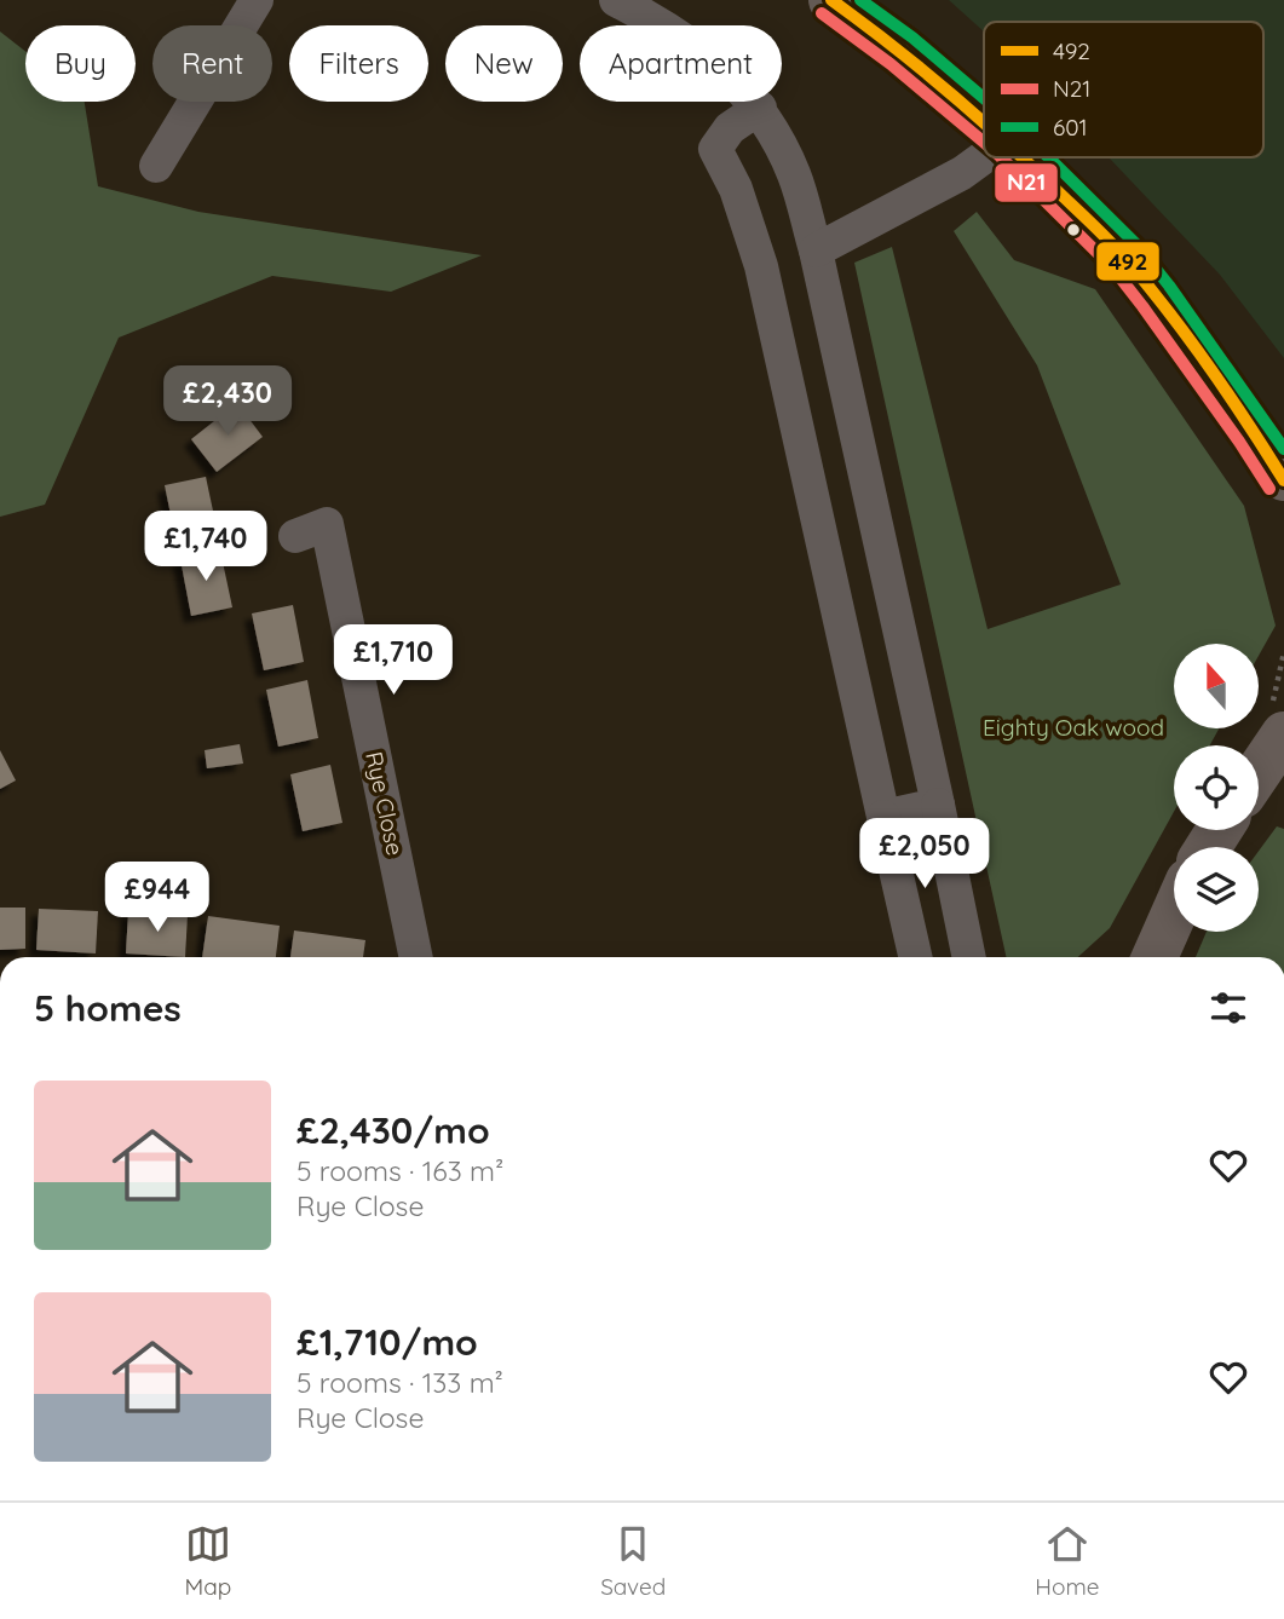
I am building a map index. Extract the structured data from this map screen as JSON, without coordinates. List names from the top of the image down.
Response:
{
  "streets": {
    "street": ["Rye Close"]
  },
  "parks": ["Eighty Oak wood"],
  "lines": ["transit line 492", "transit line 601", "transit line N21"],
  "legend": ["492", "N21", "601"],
  "north": "top",
  "page": {
    "chip": [
      "Buy",
      "Rent",
      "Filters",
      "New",
      "Apartment"
    ],
    "price": [
      "£2,430",
      "£1,740",
      "£1,710",
      "£2,050",
      "£944"
    ],
    "heading": "5 homes",
    "list": [
      {
        "name": "£2,430/mo",
        "note": "5 rooms · 163 m² · Rye Close"
      },
      {
        "name": "£1,710/mo",
        "note": "5 rooms · 133 m² · Rye Close"
      }
    ],
    "tabs": ["Map", "Saved", "Home"]
  }
}
